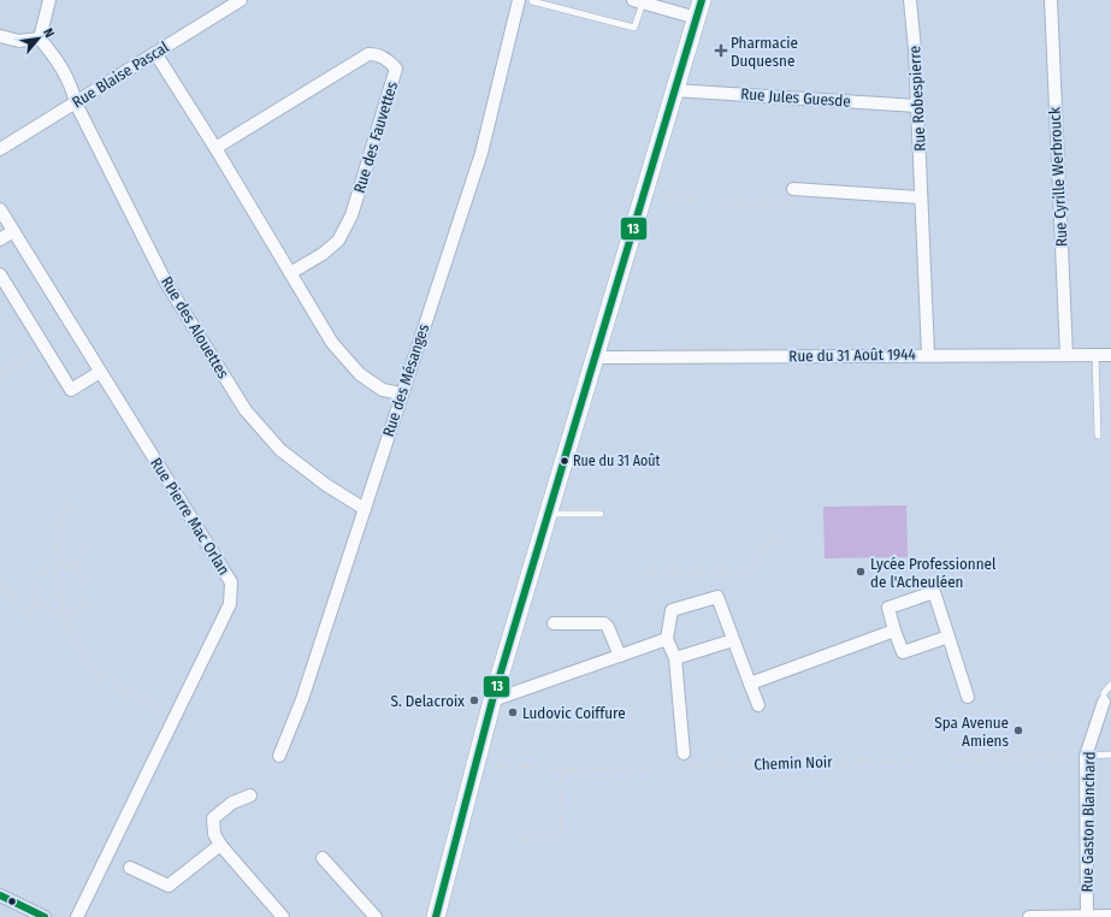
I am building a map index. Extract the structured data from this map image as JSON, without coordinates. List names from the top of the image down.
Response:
{
  "streets": {
    "street": [
      "Rue Blaise Pascal",
      "Rue Jules Guesde",
      "Rue Robespierre",
      "Rue des Fauvettes",
      "Rue Cyrille Werbrouck",
      "Rue des Alouettes",
      "Rue du 31 Août 1944",
      "Rue des Mésanges",
      "Rue Pierre Mac Orlan",
      "Rue Gaston Blanchard"
    ],
    "path": ["Chemin Noir"]
  },
  "crossings": [
    ["Rue Blaise Pascal", "Rue des Alouettes"],
    ["Rue Jules Guesde", "Rue Robespierre"],
    ["Rue Robespierre", "Rue du 31 Août 1944"],
    ["Rue Cyrille Werbrouck", "Rue du 31 Août 1944"],
    ["Rue des Alouettes", "Rue des Mésanges"],
    ["Chemin Noir", "Rue Gaston Blanchard"]
  ],
  "places": {
    "health": ["Pharmacie Duquesne"],
    "other": [
      "Rue du 31 Août",
      "Lycée Professionnel de l'Acheuléen",
      "S. Delacroix",
      "Ludovic Coiffure",
      "Spa Avenue Amiens"
    ]
  },
  "lines": ["transit line 13"],
  "north": "top right"
}
